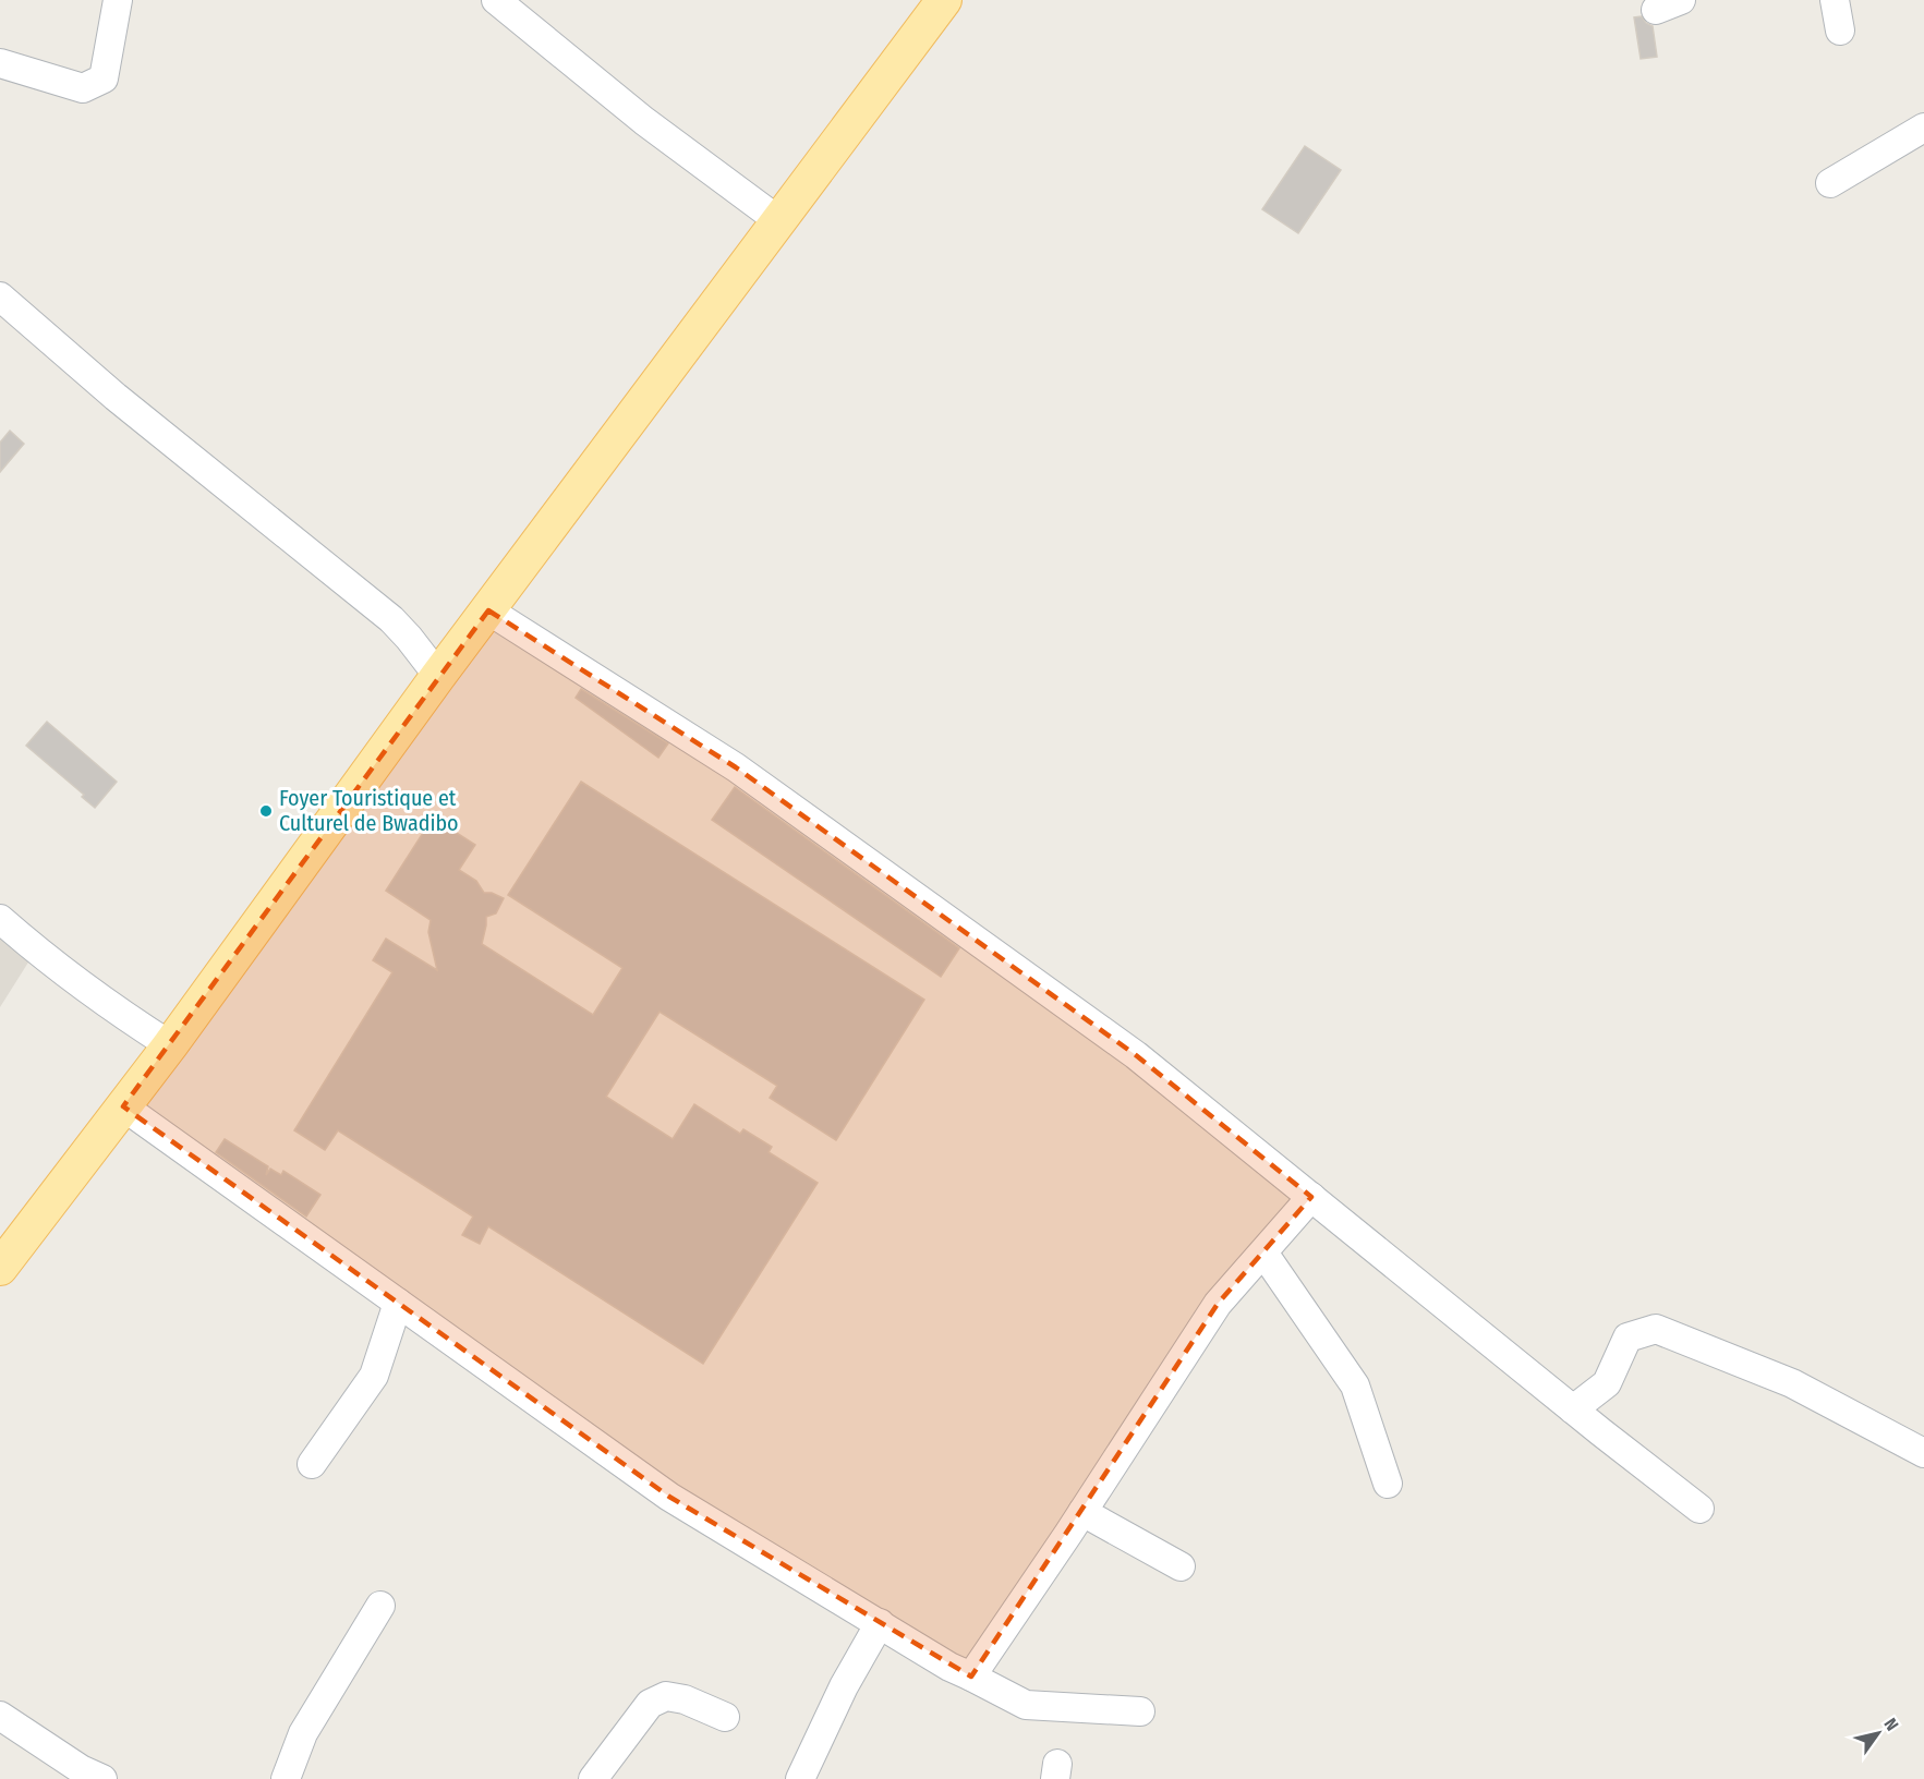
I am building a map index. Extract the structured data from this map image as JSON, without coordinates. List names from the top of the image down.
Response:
{
  "places": ["Foyer Touristique et Culturel de Bwadibo"],
  "north": "top right"
}
